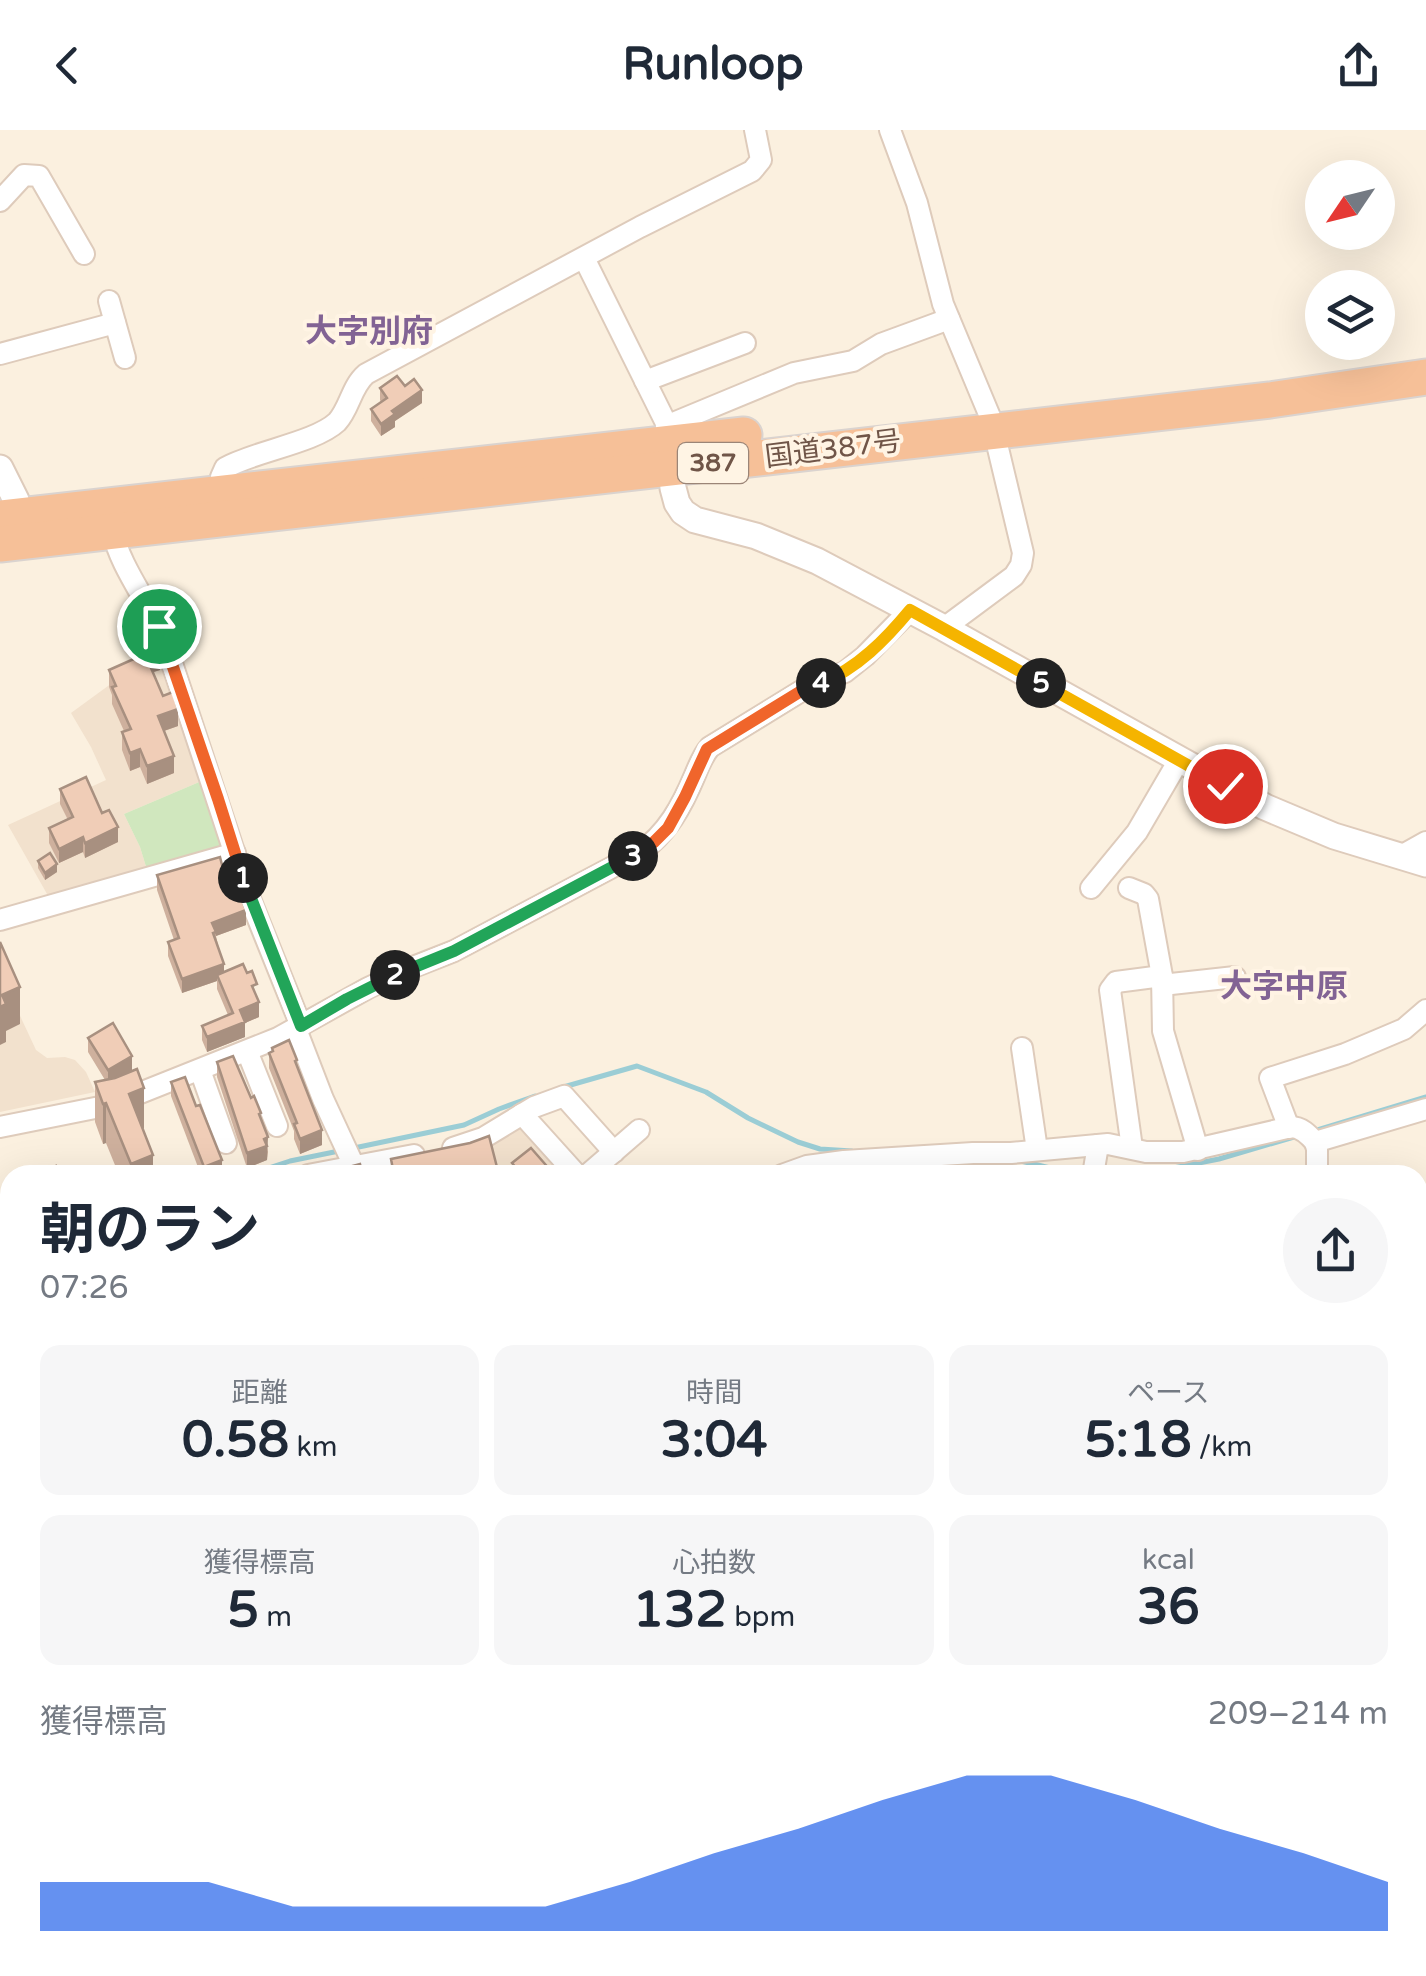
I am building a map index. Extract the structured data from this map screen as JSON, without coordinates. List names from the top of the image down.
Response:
{
  "streets": {
    "highway": ["国道387号", "387"]
  },
  "districts": ["大字別府", "大字中原"],
  "north": "bottom left",
  "page": {
    "header": "Runloop",
    "pins": [
      "4",
      "5",
      "3",
      "1",
      "2"
    ],
    "heading": ["朝のラン", "07:26"],
    "stats": [
      ["距離", "0.58 km"],
      ["時間", "3:04"],
      ["ペース", "5:18 /km"],
      ["獲得標高", "5 m"],
      ["心拍数", "132 bpm"],
      ["kcal", "36"]
    ],
    "chart": ["獲得標高", "209–214 m"]
  }
}
